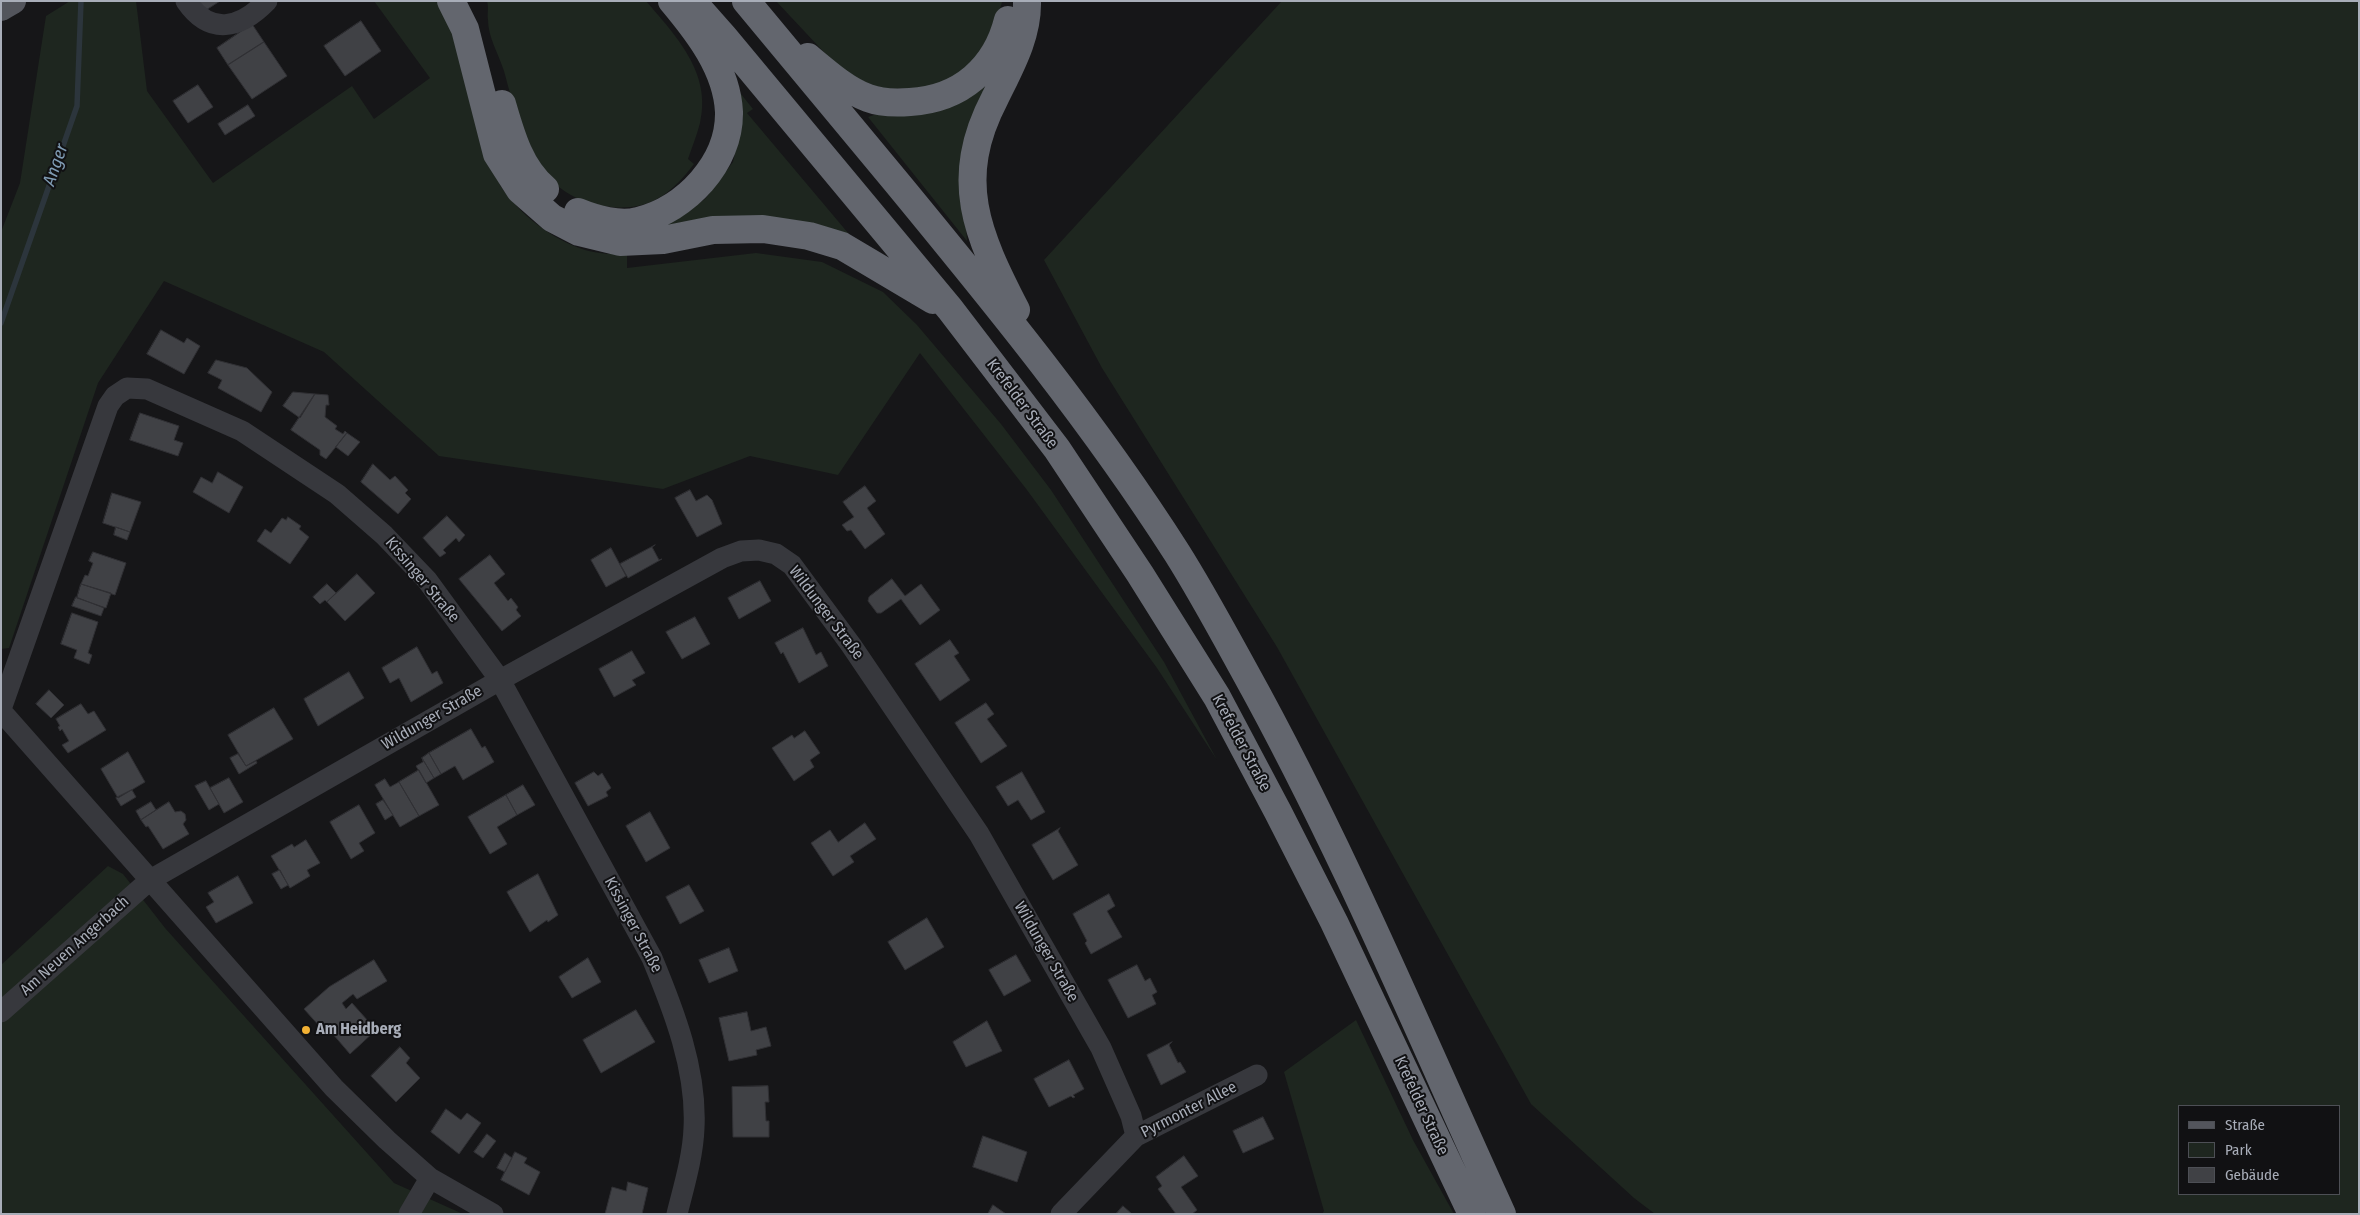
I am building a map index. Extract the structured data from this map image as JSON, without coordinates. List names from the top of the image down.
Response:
{
  "streets": {
    "highway": ["Krefelder Straße"],
    "street": [
      "Kissinger Straße",
      "Wildunger Straße",
      "Am Neuen Angerbach",
      "Pyrmonter Allee"
    ]
  },
  "crossings": [
    ["Kissinger Straße", "Wildunger Straße"],
    ["Wildunger Straße", "Am Neuen Angerbach"],
    ["Wildunger Straße", "Pyrmonter Allee"]
  ],
  "water": ["Anger"],
  "places": ["Am Heidberg"],
  "legend": ["Straße", "Park", "Gebäude"]
}
